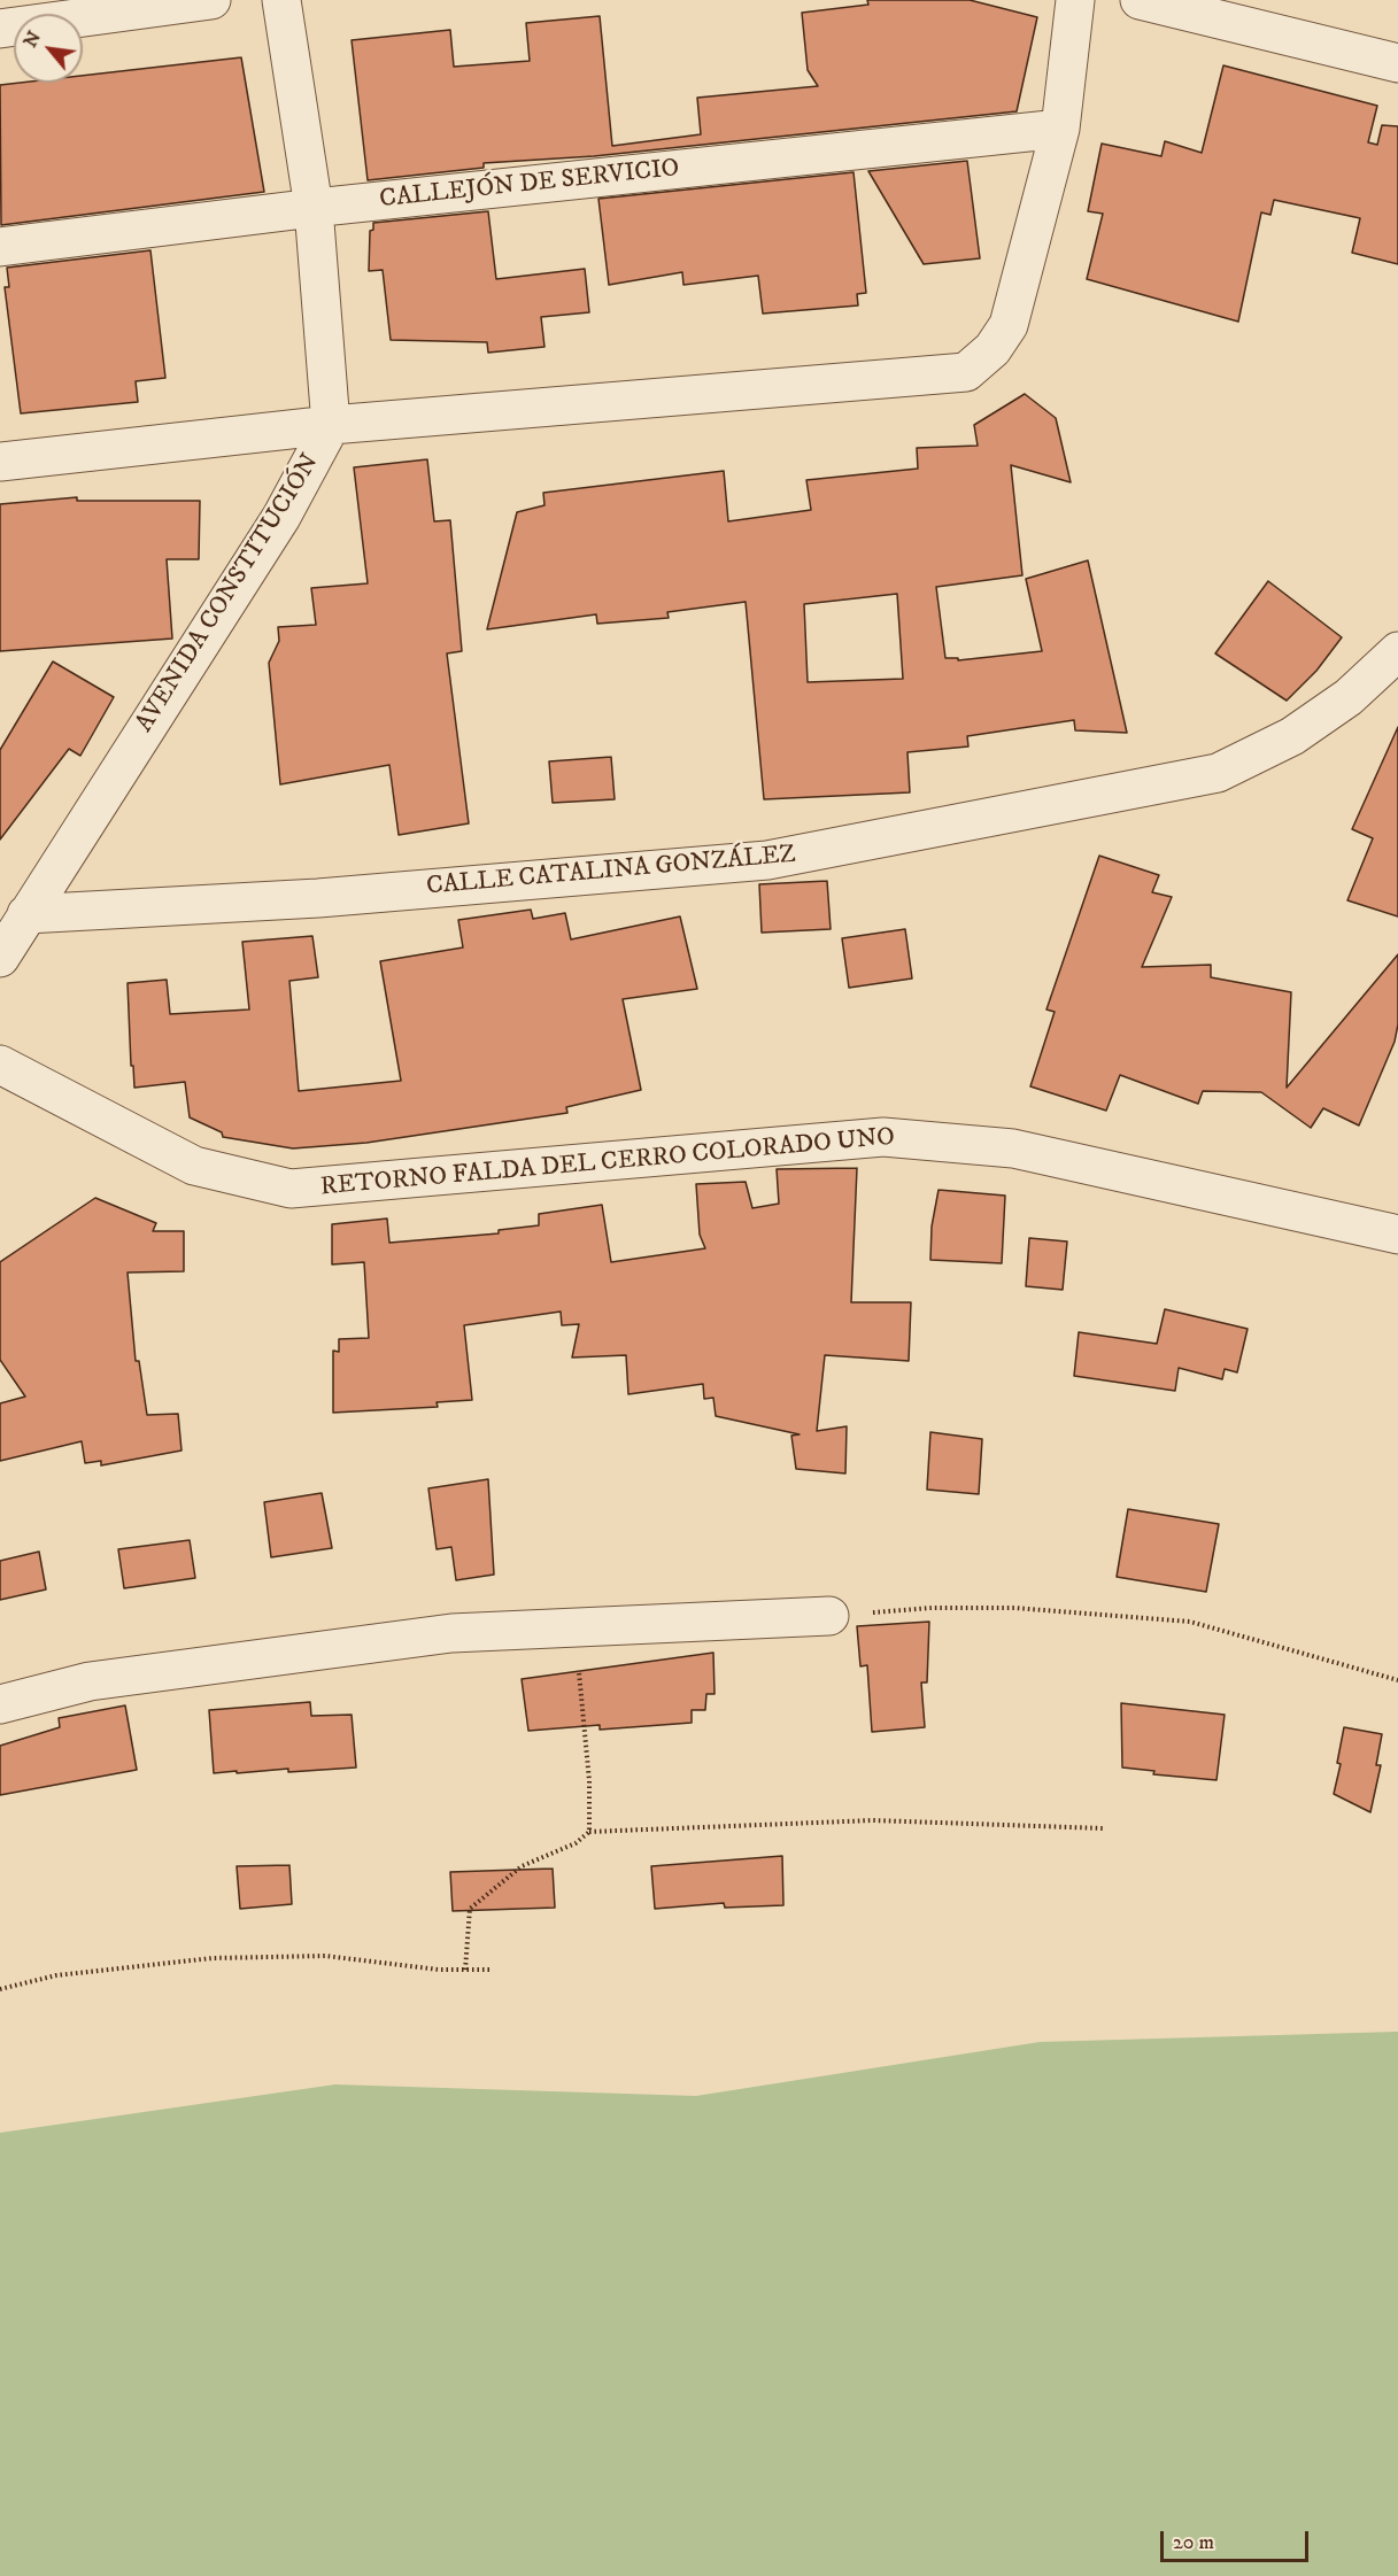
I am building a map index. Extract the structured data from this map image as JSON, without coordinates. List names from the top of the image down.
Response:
{
  "streets": {
    "street": [
      "CALLEJÓN DE SERVICIO",
      "AVENIDA CONSTITUCIÓN",
      "CALLE CATALINA GONZÁLEZ",
      "RETORNO FALDA DEL CERRO COLORADO UNO"
    ]
  },
  "crossings": [
    ["CALLEJÓN DE SERVICIO", "AVENIDA CONSTITUCIÓN"],
    ["AVENIDA CONSTITUCIÓN", "CALLE CATALINA GONZÁLEZ"]
  ],
  "scale_bar": "20 m",
  "north": "top left"
}
